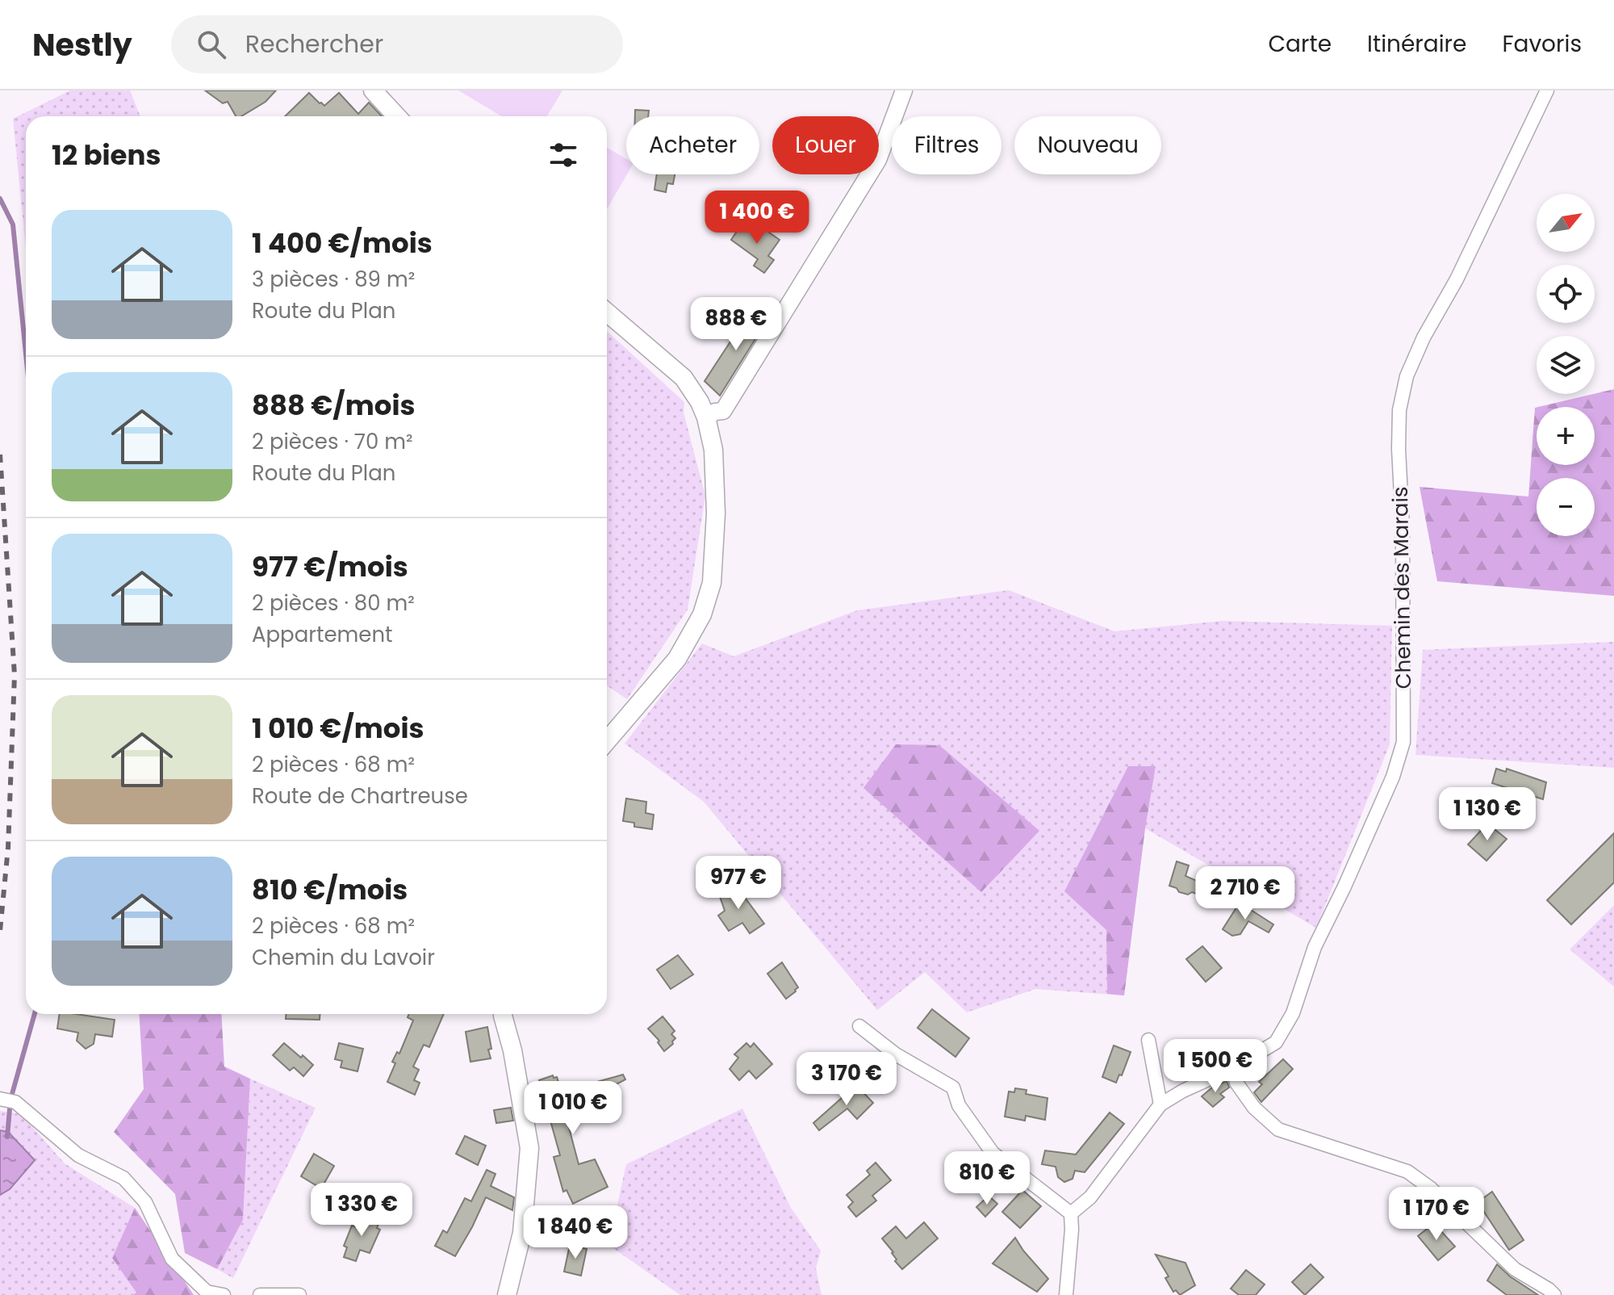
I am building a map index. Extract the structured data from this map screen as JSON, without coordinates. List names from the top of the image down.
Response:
{
  "streets": {
    "street": ["Chemin des Marais"]
  },
  "north": "top right",
  "page": {
    "header": "Nestly",
    "search": "Rechercher",
    "nav": ["Carte", "Itinéraire", "Favoris"],
    "chip": [
      "Acheter",
      "Louer",
      "Filtres",
      "Nouveau"
    ],
    "heading": "12 biens",
    "price": [
      "1 400 €",
      "888 €",
      "1 130 €",
      "977 €",
      "2 710 €",
      "1 500 €",
      "3 170 €",
      "1 010 €",
      "810 €",
      "1 330 €",
      "1 170 €",
      "1 840 €"
    ],
    "map_buttons": ["+", "−"],
    "list": [
      {
        "name": "1 400 €/mois",
        "note": "3 pièces · 89 m² · Route du Plan"
      },
      {
        "name": "888 €/mois",
        "note": "2 pièces · 70 m² · Route du Plan"
      },
      {
        "name": "977 €/mois",
        "note": "2 pièces · 80 m² · Appartement"
      },
      {
        "name": "1 010 €/mois",
        "note": "2 pièces · 68 m² · Route de Chartreuse"
      },
      {
        "name": "810 €/mois",
        "note": "2 pièces · 68 m² · Chemin du Lavoir"
      }
    ]
  }
}
